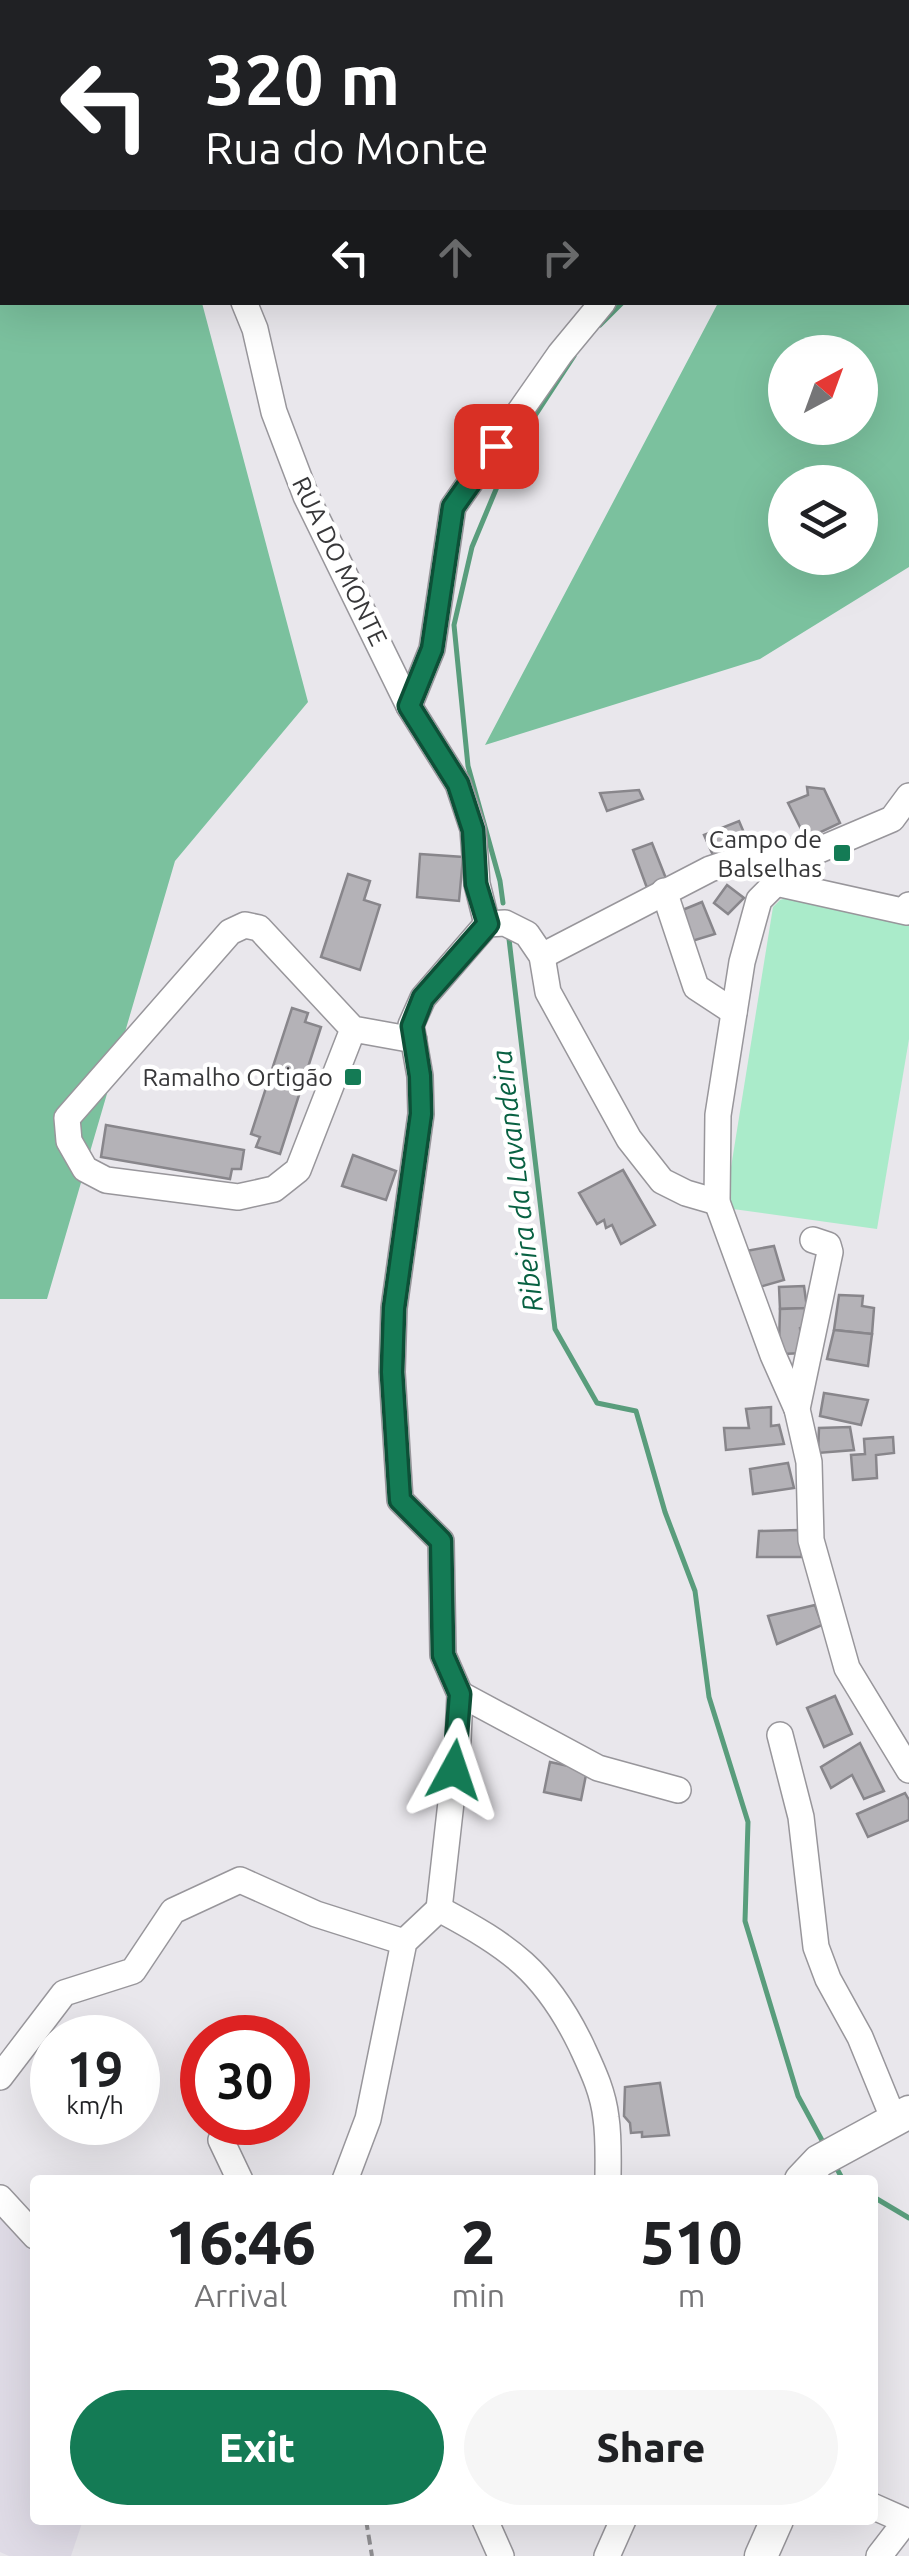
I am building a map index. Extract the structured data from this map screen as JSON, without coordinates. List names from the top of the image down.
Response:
{
  "streets": {
    "street": ["RUA DO MONTE"]
  },
  "water": ["Ribeira da Lavandeira"],
  "places": {
    "transit": ["Campo de Balselhas", "Ramalho Ortigão"]
  },
  "north": "top right",
  "page": {
    "turn": ["320 m", "Rua do Monte"],
    "speed": "19 km/h",
    "limit": "30",
    "eta": [
      "16:46",
      "Arrival",
      "2",
      "min",
      "510",
      "m"
    ],
    "buttons": ["Exit", "Share"]
  }
}
